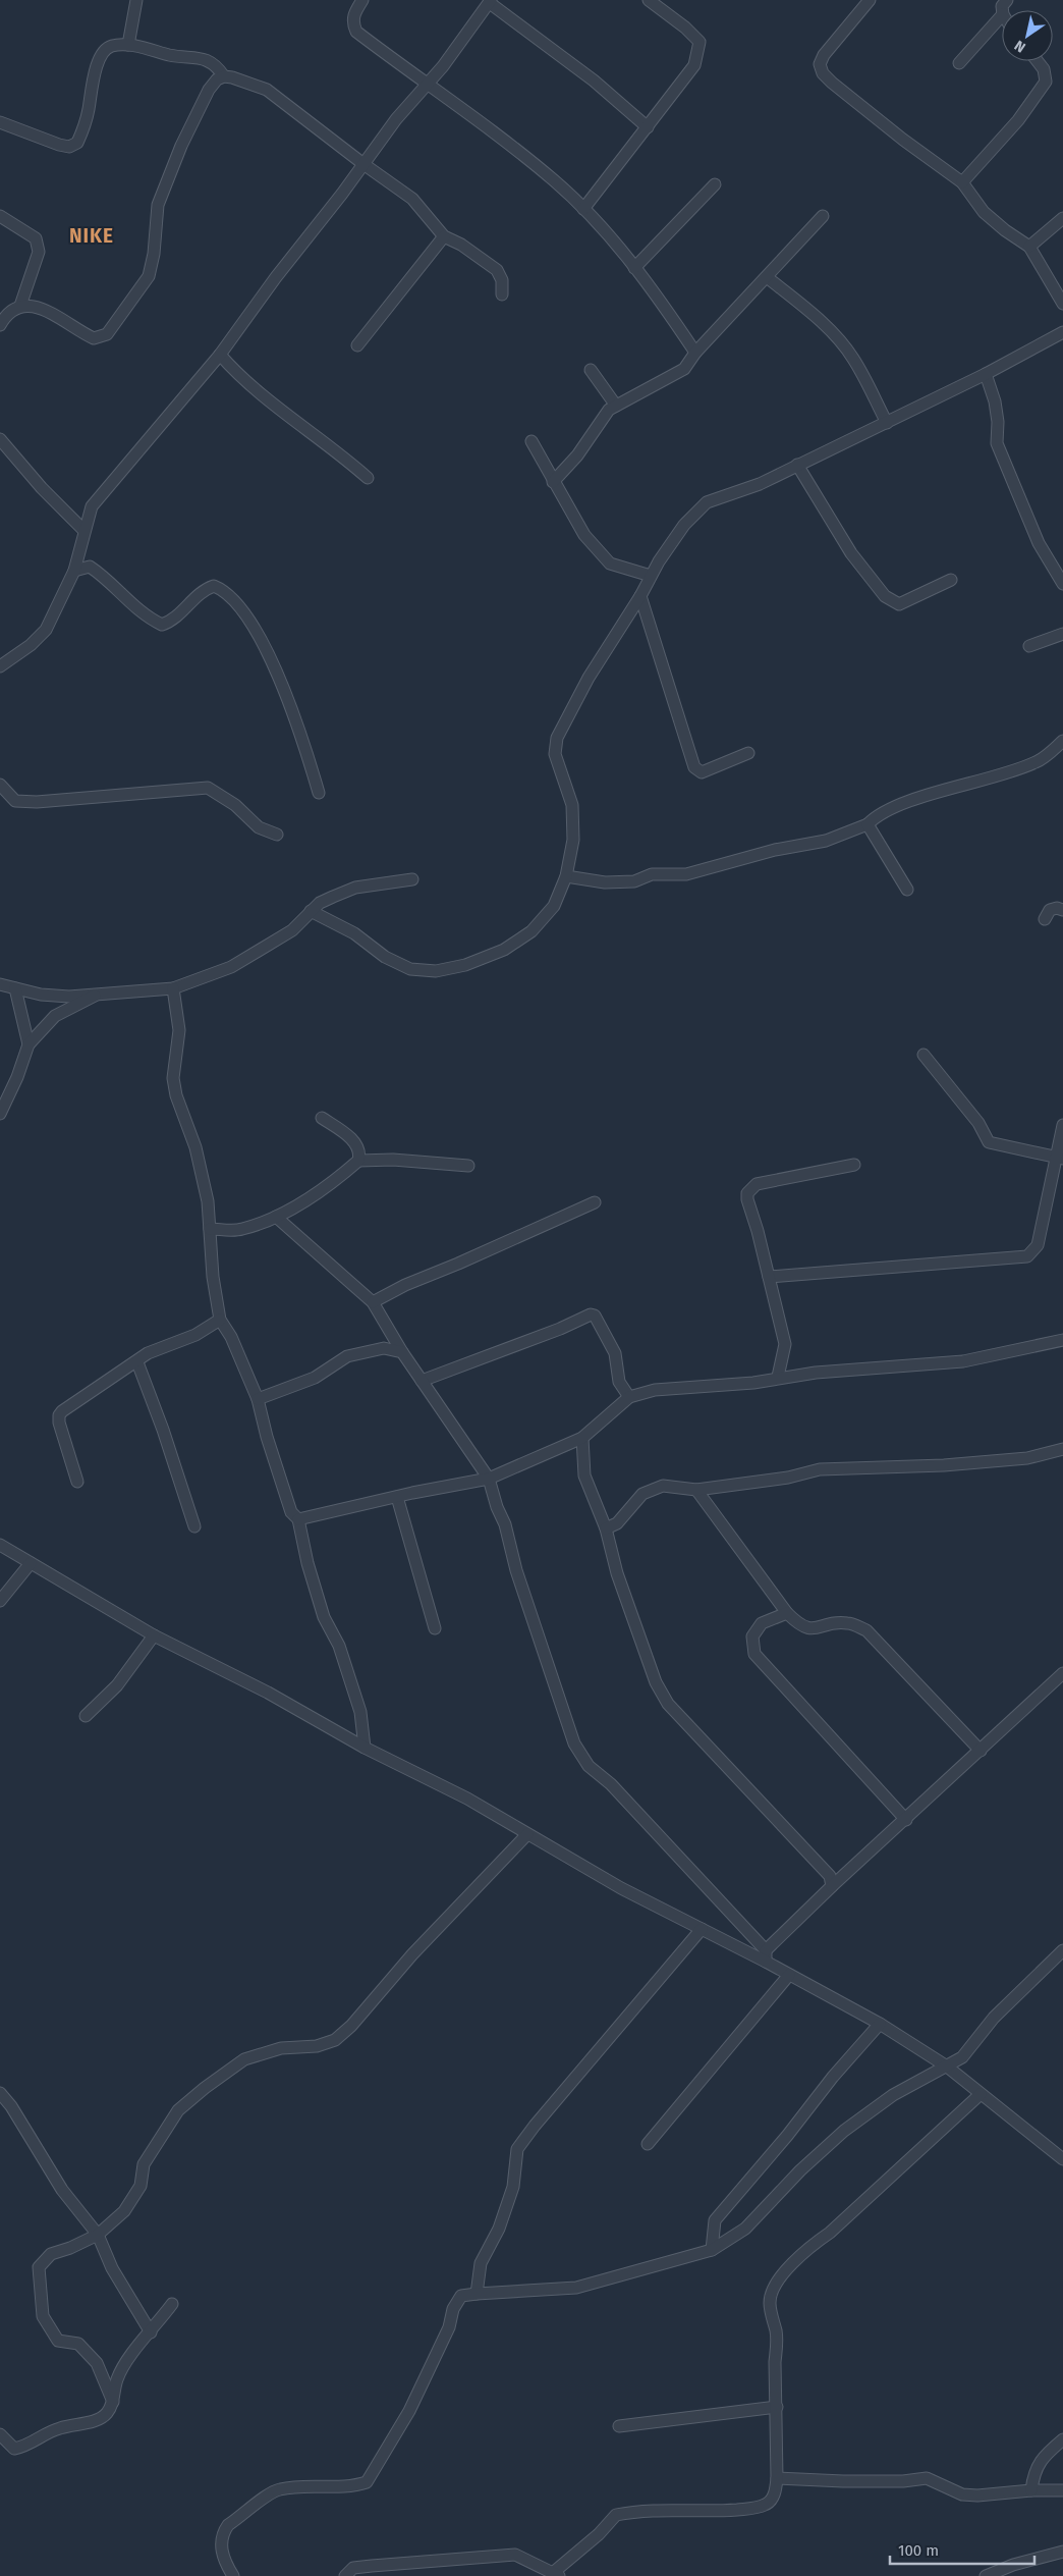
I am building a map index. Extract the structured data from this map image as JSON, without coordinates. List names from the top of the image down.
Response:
{
  "districts": ["NIKE"],
  "scale_bar": "100 m",
  "north": "bottom left"
}
